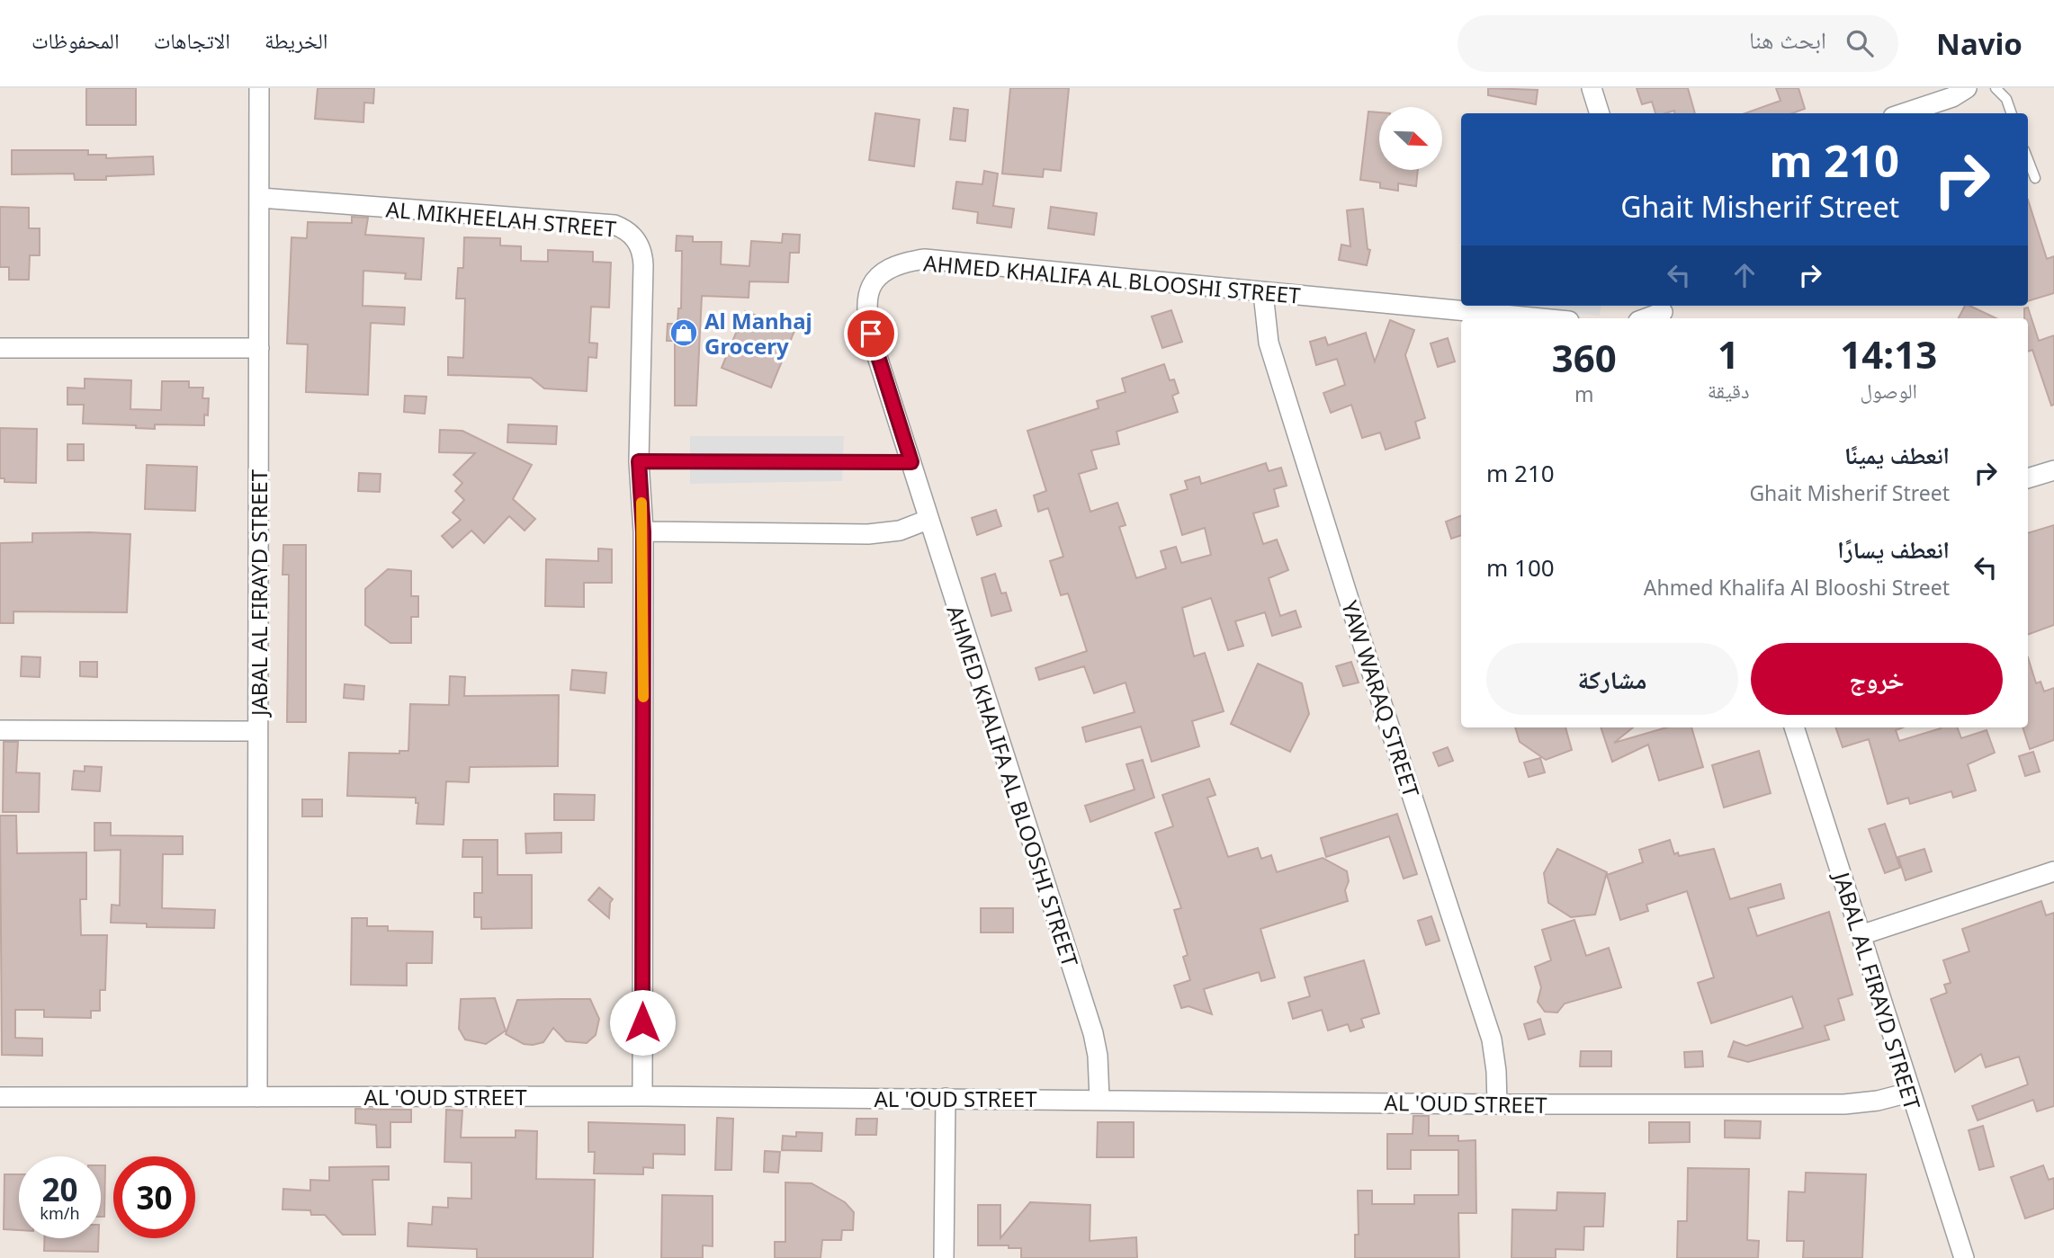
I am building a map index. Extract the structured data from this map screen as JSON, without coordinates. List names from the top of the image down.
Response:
{
  "streets": {
    "street": [
      "AL MIKHEELAH STREET",
      "AHMED KHALIFA AL BLOOSHI STREET",
      "JABAL AL FIRAYD STREET",
      "YAW WARAQ STREET",
      "AL 'OUD STREET"
    ]
  },
  "crossings": [
    ["AL MIKHEELAH STREET", "JABAL AL FIRAYD STREET"],
    ["AL MIKHEELAH STREET", "AL 'OUD STREET"],
    ["AHMED KHALIFA AL BLOOSHI STREET", "YAW WARAQ STREET"],
    ["AHMED KHALIFA AL BLOOSHI STREET", "AL 'OUD STREET"],
    ["JABAL AL FIRAYD STREET", "AL 'OUD STREET"],
    ["YAW WARAQ STREET", "AL 'OUD STREET"]
  ],
  "places": {
    "shop": ["Al Manhaj Grocery"]
  },
  "north": "bottom right",
  "page": {
    "header": "Navio",
    "search": "ابحث هنا",
    "nav": ["الخريطة", "الاتجاهات", "المحفوظات"],
    "turn": ["210 m", "Ghait Misherif Street"],
    "eta": [
      "14:13",
      "الوصول",
      "1",
      "دقيقة",
      "360",
      "m"
    ],
    "list": [
      {
        "name": "انعطف يمينًا",
        "note": "Ghait Misherif Street",
        "value": "210 m"
      },
      {
        "name": "انعطف يسارًا",
        "note": "Ahmed Khalifa Al Blooshi Street",
        "value": "100 m"
      }
    ],
    "buttons": ["خروج", "مشاركة"],
    "speed": "20 km/h",
    "limit": "30"
  }
}
